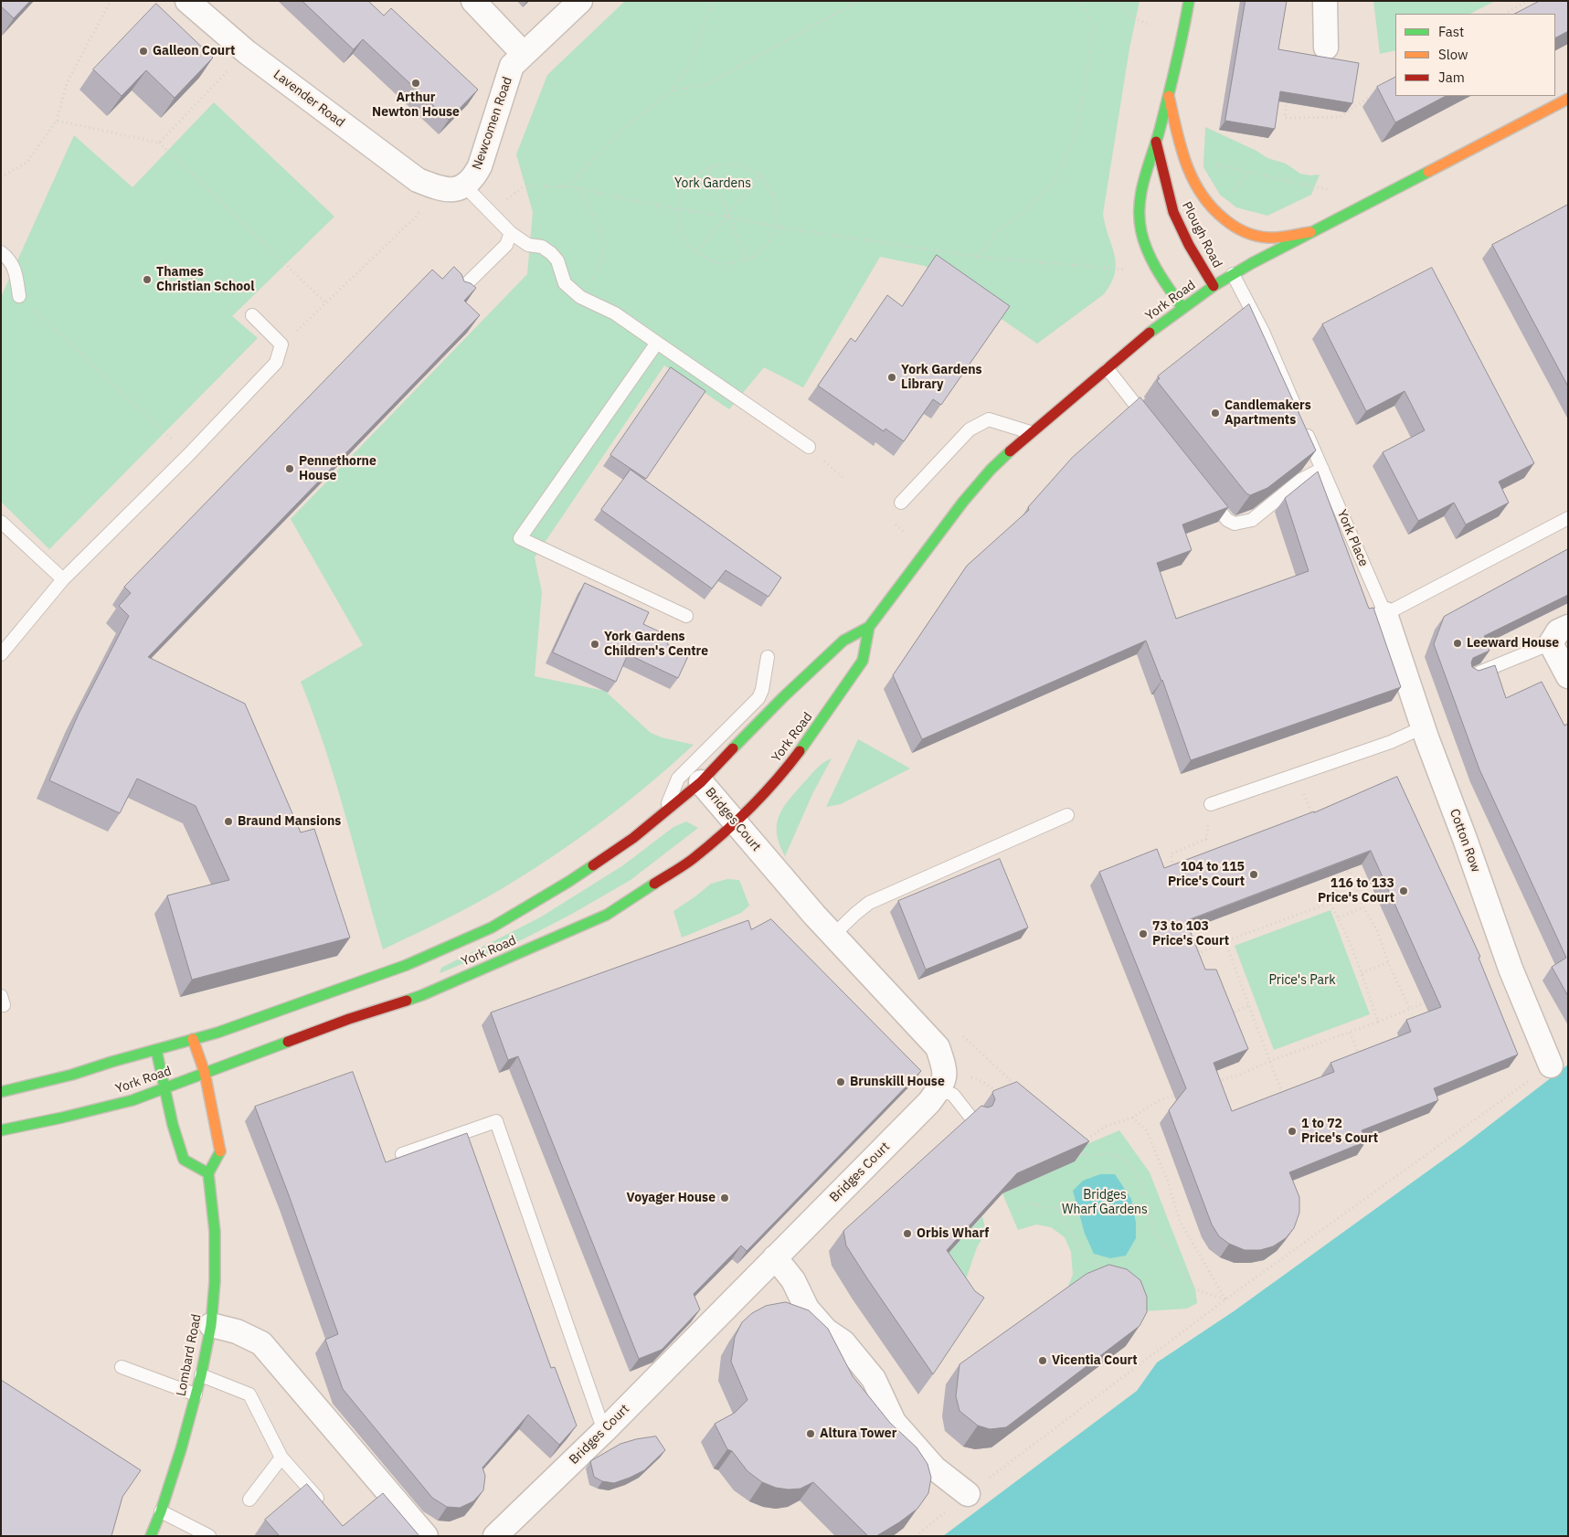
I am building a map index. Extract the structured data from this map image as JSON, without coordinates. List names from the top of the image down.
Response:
{
  "streets": {
    "main road": ["Plough Road", "York Road", "Lombard Road"],
    "street": [
      "Lavender Road",
      "Newcomen Road",
      "Bridges Court",
      "Cotton Row"
    ],
    "lane": ["York Place"]
  },
  "crossings": [
    ["Plough Road", "York Road"],
    ["York Road", "Bridges Court"],
    ["York Place", "Cotton Row"]
  ],
  "parks": ["York Gardens", "Price's Park", "Bridges Wharf Gardens"],
  "places": [
    "Galleon Court",
    "Arthur Newton House",
    "Thames Christian School",
    "York Gardens Library",
    "Candlemakers Apartments",
    "Pennethorne House",
    "Leeward House",
    "York Gardens Children's Centre",
    "Braund Mansions",
    "104 to 115 Price's Court",
    "116 to 133 Price's Court",
    "73 to 103 Price's Court",
    "Brunskill House",
    "1 to 72 Price's Court",
    "Voyager House",
    "Orbis Wharf",
    "Vicentia Court",
    "Altura Tower"
  ],
  "legend": ["Fast", "Slow", "Jam"]
}
